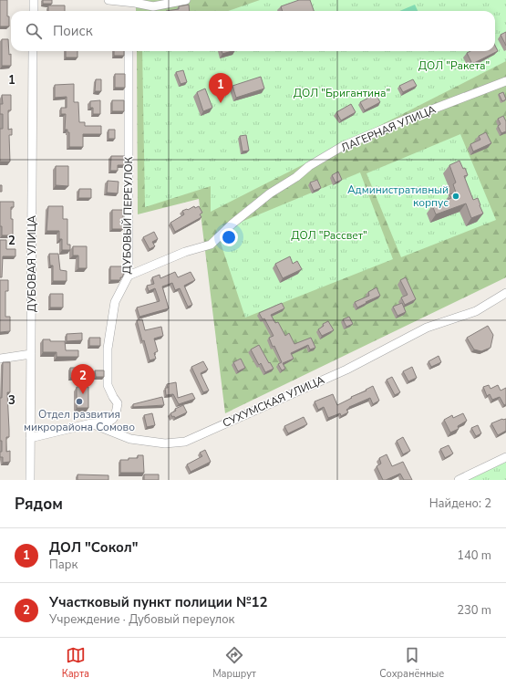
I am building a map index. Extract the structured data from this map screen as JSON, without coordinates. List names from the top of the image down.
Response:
{
  "streets": {
    "street": [
      "ЛАГЕРНАЯ УЛИЦА",
      "ДУБОВЫЙ ПЕРЕУЛОК",
      "ДУБОВАЯ УЛИЦА",
      "СУХУМСКАЯ УЛИЦА"
    ]
  },
  "crossings": [
    ["ЛАГЕРНАЯ УЛИЦА", "ДУБОВЫЙ ПЕРЕУЛОК"],
    ["ДУБОВЫЙ ПЕРЕУЛОК", "СУХУМСКАЯ УЛИЦА"]
  ],
  "parks": ["ДОЛ \"Ракета\"", "ДОЛ \"Бригантина\"", "ДОЛ \"Рассвет\""],
  "places": ["Административный корпус", "Отдел развития микрорайона Сомово"],
  "page": {
    "search": "Поиск",
    "pins": ["1", "2"],
    "heading": ["Рядом", "Найдено: 2"],
    "list": [
      {
        "mark": "1",
        "name": "ДОЛ \"Сокол\"",
        "note": "Парк",
        "value": "140 m"
      },
      {
        "mark": "2",
        "name": "Участковый пункт полиции №12",
        "note": "Учреждение · Дубовый переулок",
        "value": "230 m"
      }
    ],
    "nav": ["Карта", "Маршрут", "Сохранённые"]
  },
  "grid": {
    "rows": ["1", "2", "3"]
  }
}
